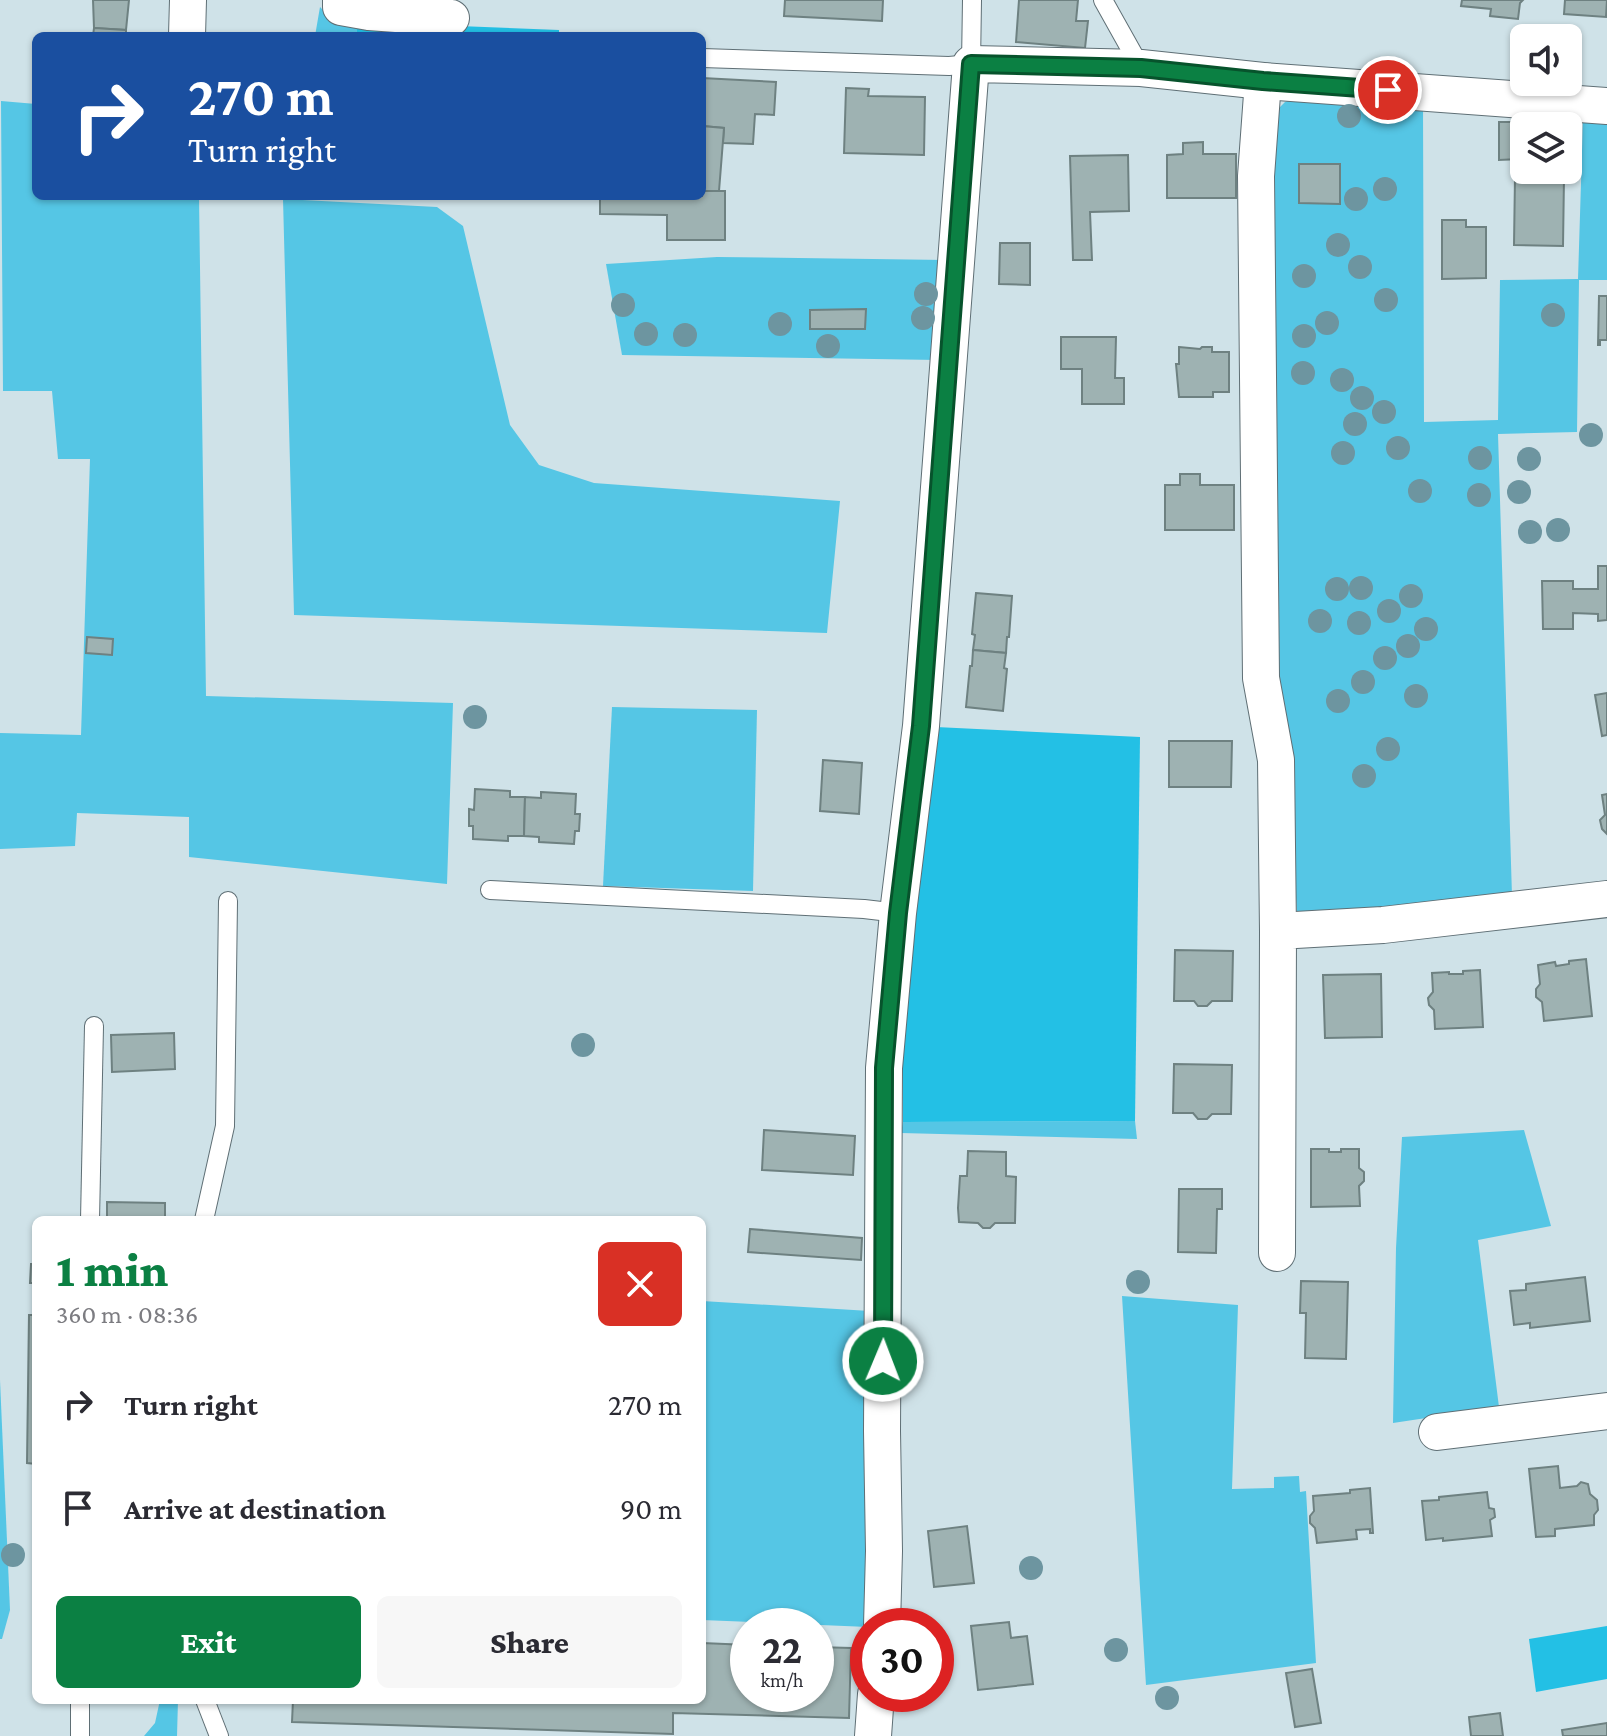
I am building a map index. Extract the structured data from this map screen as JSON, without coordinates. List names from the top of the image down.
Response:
{
  "page": {
    "turn": ["270 m", "Turn right"],
    "heading": ["1 min", "360 m · 08:36"],
    "list": [
      {
        "name": "Turn right",
        "value": "270 m"
      },
      {
        "name": "Arrive at destination",
        "value": "90 m"
      }
    ],
    "buttons": ["Exit", "Share"],
    "speed": "22 km/h",
    "limit": "30"
  }
}
